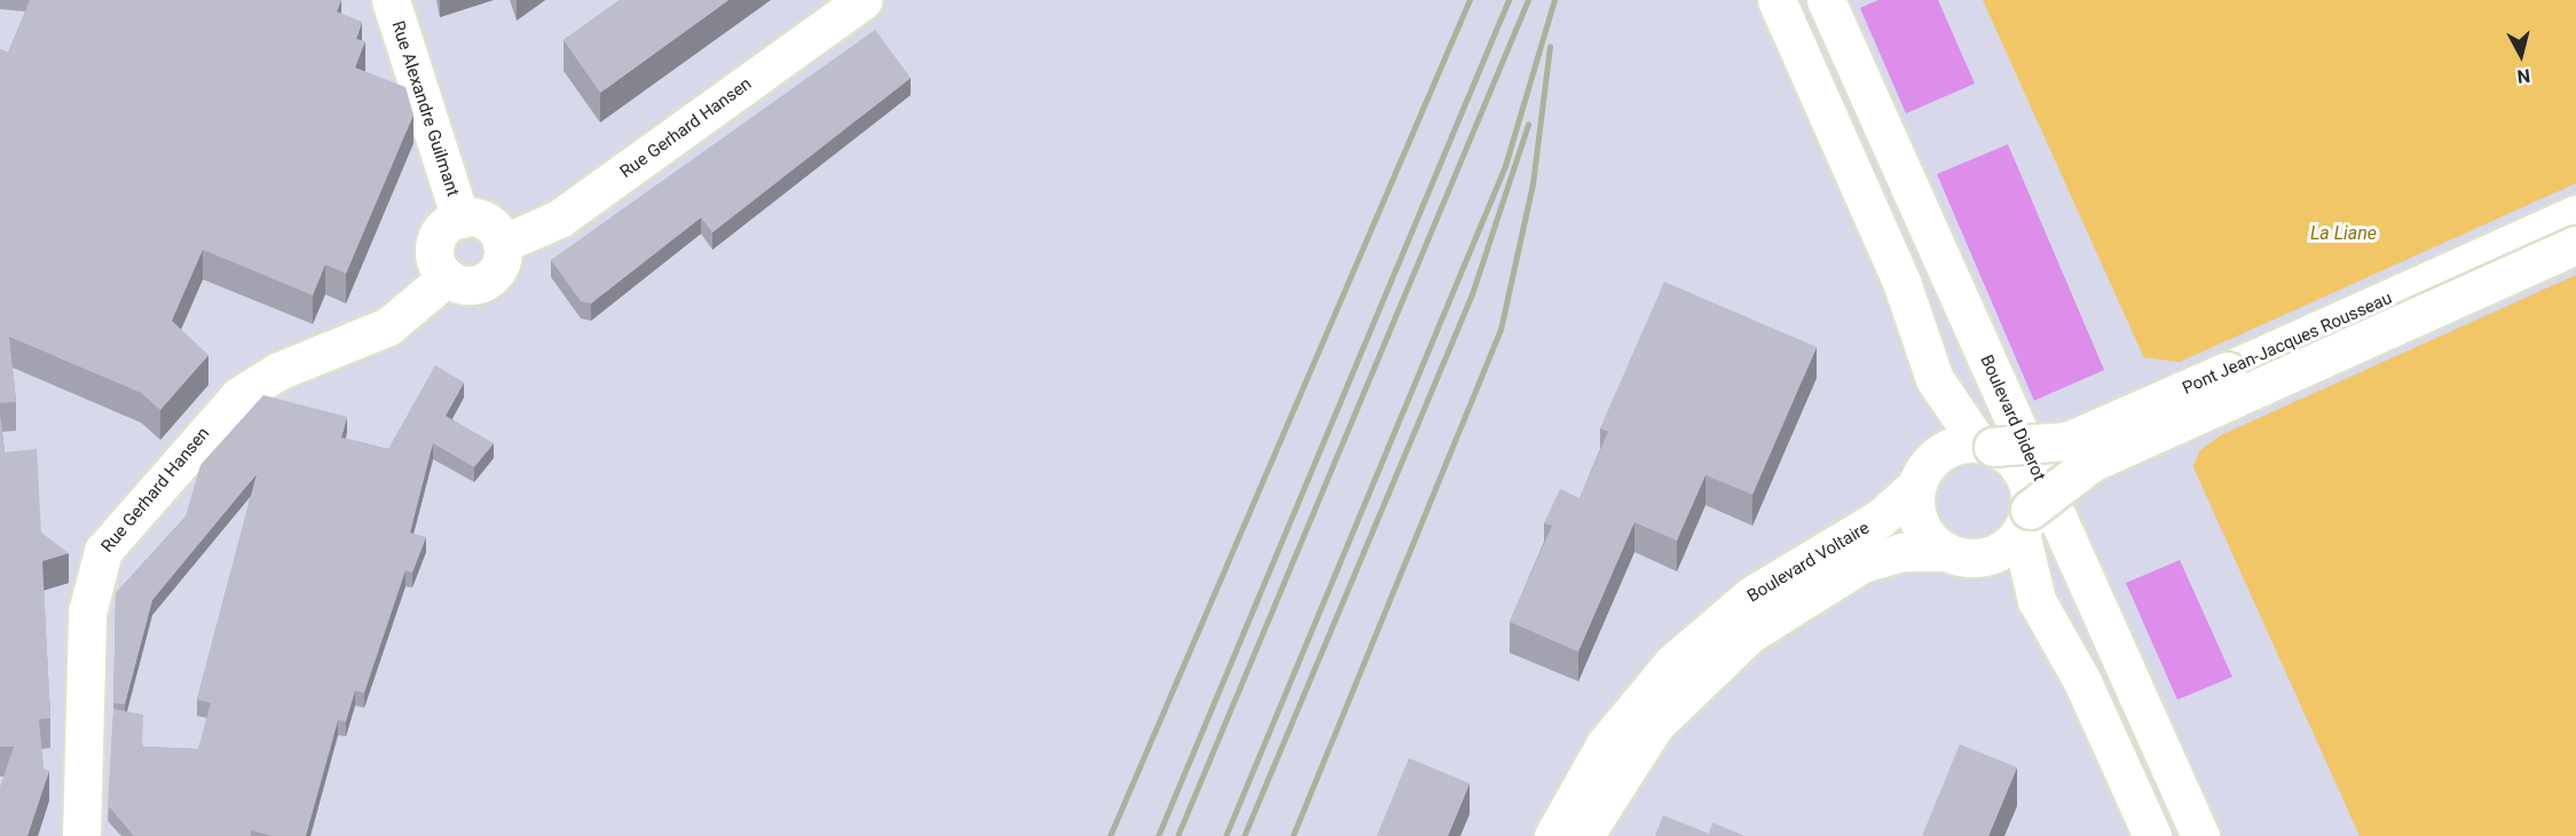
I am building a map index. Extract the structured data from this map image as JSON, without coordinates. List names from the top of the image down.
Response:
{
  "streets": {
    "street": [
      "Rue Alexandre Guilmant",
      "Rue Gerhard Hansen",
      "Pont Jean-Jacques Rousseau",
      "Boulevard Diderot",
      "Boulevard Voltaire"
    ]
  },
  "crossings": [
    ["Rue Alexandre Guilmant", "Rue Gerhard Hansen"],
    ["Pont Jean-Jacques Rousseau", "Boulevard Voltaire"]
  ],
  "water": ["La Liane"],
  "north": "bottom"
}
